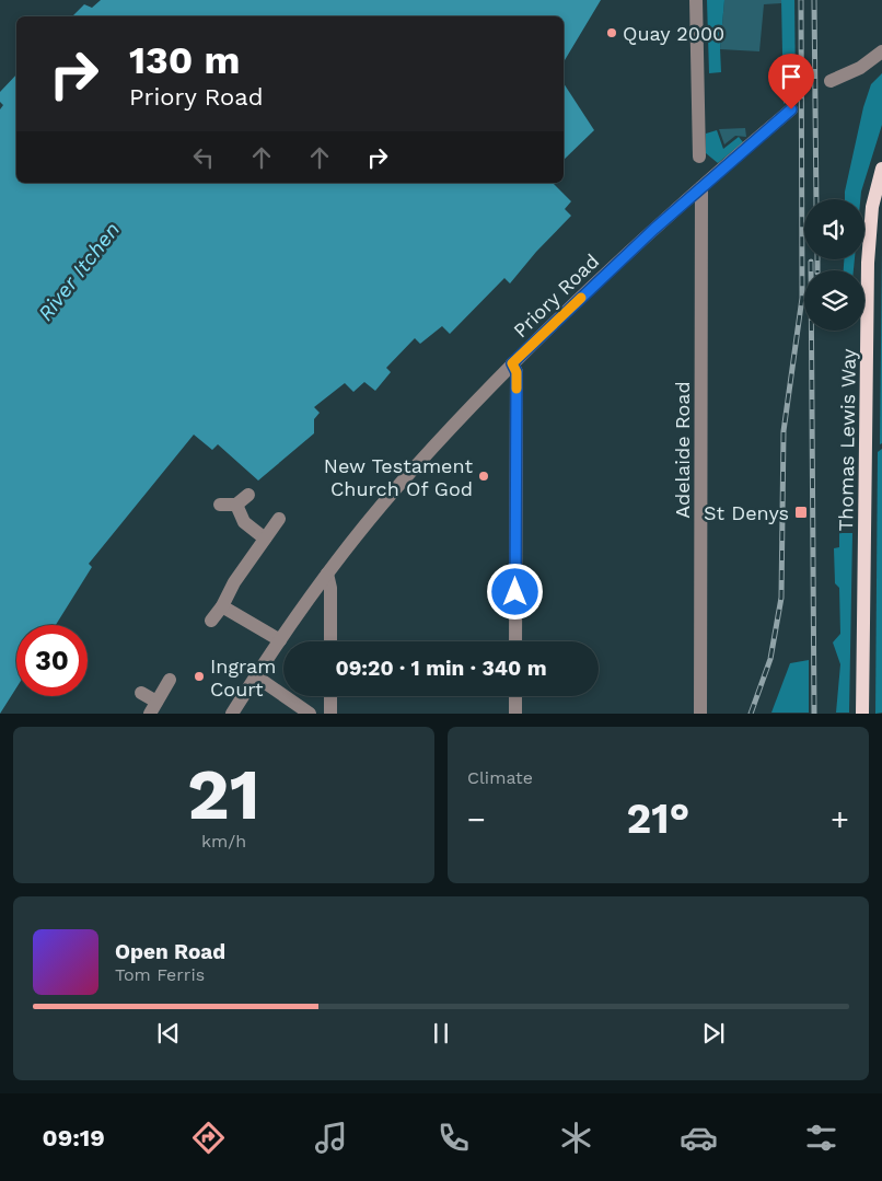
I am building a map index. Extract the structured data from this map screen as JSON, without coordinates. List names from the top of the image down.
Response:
{
  "streets": {
    "main road": ["Thomas Lewis Way"],
    "street": ["Priory Road", "Adelaide Road"]
  },
  "crossings": [
    ["Priory Road", "Adelaide Road"]
  ],
  "water": ["River Itchen"],
  "places": {
    "other": ["Quay 2000", "New Testament Church Of God", "Ingram Court"],
    "transit": ["St Denys"]
  },
  "page": {
    "turn": ["130 m", "Priory Road"],
    "limit": "30",
    "trip": "09:20 · 1 min · 340 m",
    "tile": [
      ["21", "km/h"],
      "Climate"
    ],
    "heat": ["−", "21°", "+"],
    "song": ["Open Road", "Tom Ferris"],
    "tabs": "09:19"
  }
}
